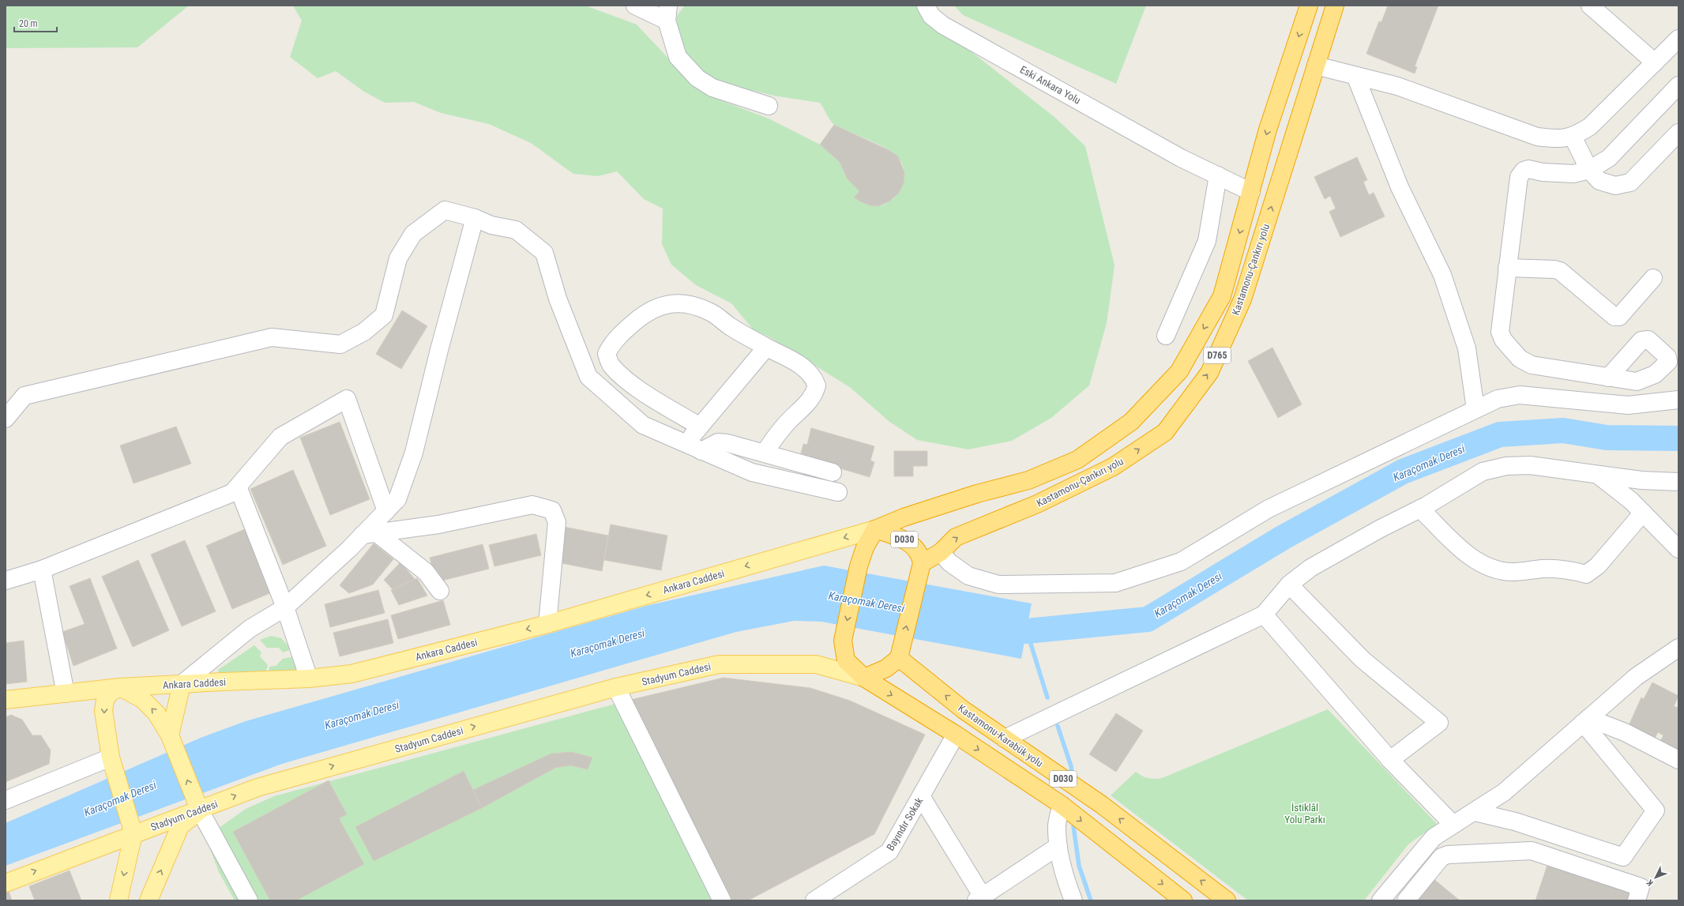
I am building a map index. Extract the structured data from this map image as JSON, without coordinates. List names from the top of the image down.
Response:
{
  "streets": {
    "highway": [
      "Kastamonu-Çankırı yolu",
      "D765",
      "D030",
      "Kastamonu-Karabük yolu"
    ],
    "main road": ["Ankara Caddesi", "Stadyum Caddesi"],
    "street": ["Eski Ankara Yolu", "Bayındır Sokak"]
  },
  "crossings": [
    ["Eski Ankara Yolu", "Kastamonu-Çankırı yolu"],
    ["Kastamonu-Çankırı yolu", "D030"],
    ["Kastamonu-Çankırı yolu", "Ankara Caddesi"],
    ["D030", "Ankara Caddesi"]
  ],
  "one_way": ["Ankara Caddesi", "Stadyum Caddesi"],
  "water": ["Karaçomak Deresi"],
  "parks": ["İstiklâl Yolu Parkı"],
  "scale_bar": "20 m",
  "north": "bottom left"
}
